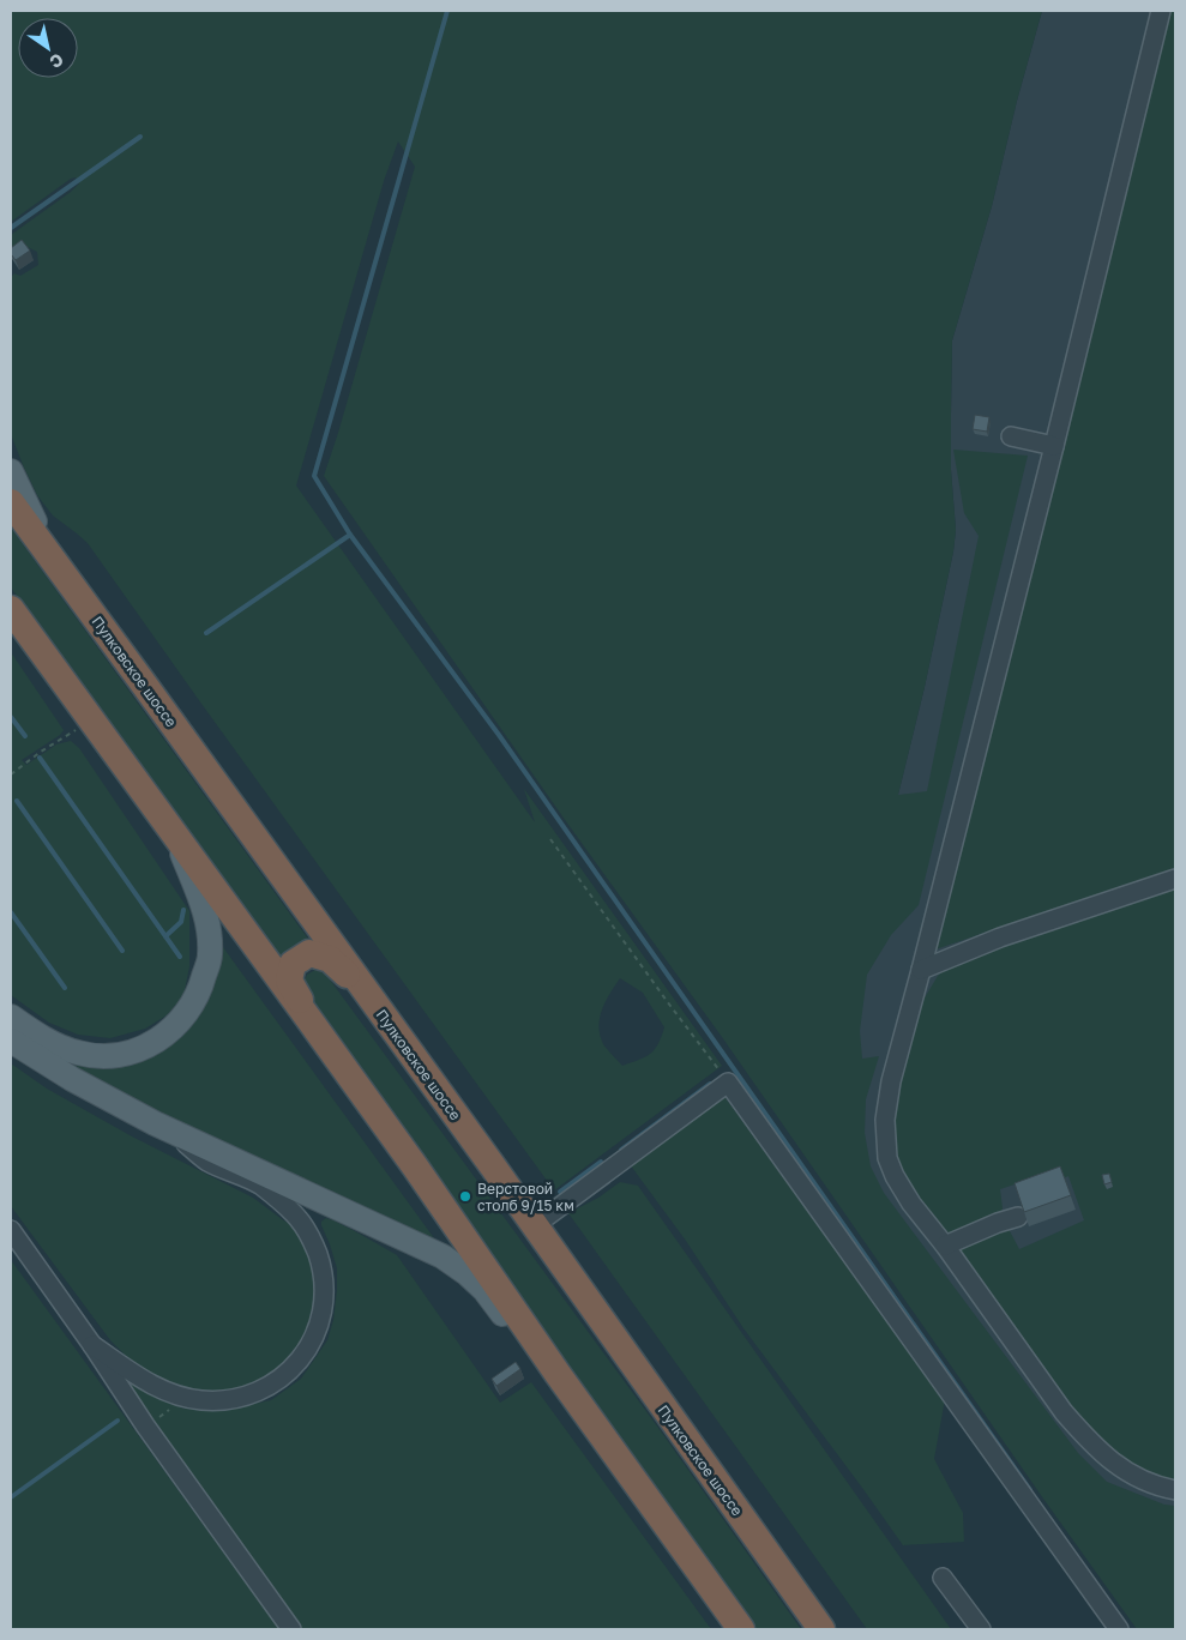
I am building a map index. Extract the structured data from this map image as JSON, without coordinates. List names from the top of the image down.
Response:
{
  "streets": {
    "highway": ["Пулковское шоссе"]
  },
  "places": ["Верстовой столб 9/15 км"],
  "north": "bottom right"
}
